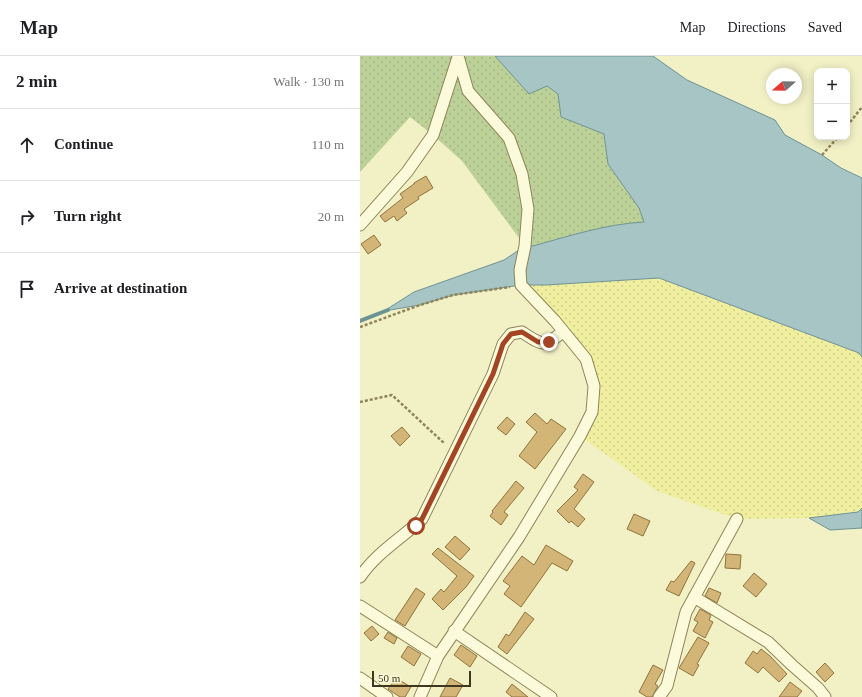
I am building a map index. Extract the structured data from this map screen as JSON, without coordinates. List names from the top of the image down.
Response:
{
  "scale_bar": "50 m",
  "north": "left",
  "page": {
    "header": "Map",
    "nav": ["Map", "Directions", "Saved"],
    "heading": ["2 min", "Walk · 130 m"],
    "map_buttons": ["+", "−"],
    "list": [
      ["Continue", "110 m"],
      ["Turn right", "20 m"],
      "Arrive at destination"
    ],
    "scale": "50 m"
  }
}
